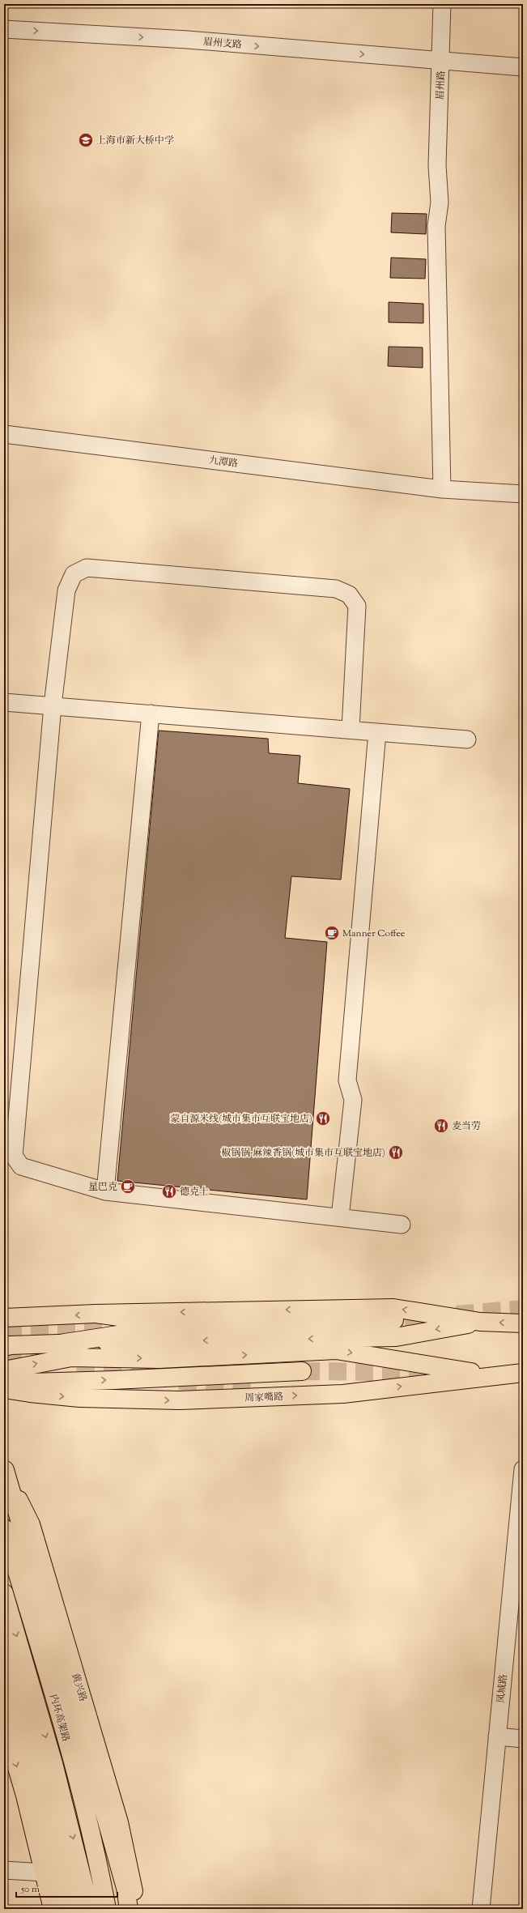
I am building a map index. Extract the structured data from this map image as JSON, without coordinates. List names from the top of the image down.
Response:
{
  "streets": {
    "main road": ["周家嘴路", "黄兴路", "内环高架路"],
    "street": [
      "眉州支路",
      "眉州路",
      "九潭路",
      "凤城路"
    ]
  },
  "crossings": [
    ["眉州支路", "眉州路"],
    ["眉州路", "九潭路"]
  ],
  "one_way": ["眉州支路"],
  "places": {
    "school or university": ["上海市新大桥中学"],
    "cafe": ["Manner Coffee", "星巴克"],
    "restaurant": [
      "蒙自源米线(城市集市互联宝地店)",
      "麦当劳",
      "椒锅锅·麻辣香锅(城市集市互联宝地店)",
      "德克士"
    ]
  },
  "scale_bar": "50 m"
}
